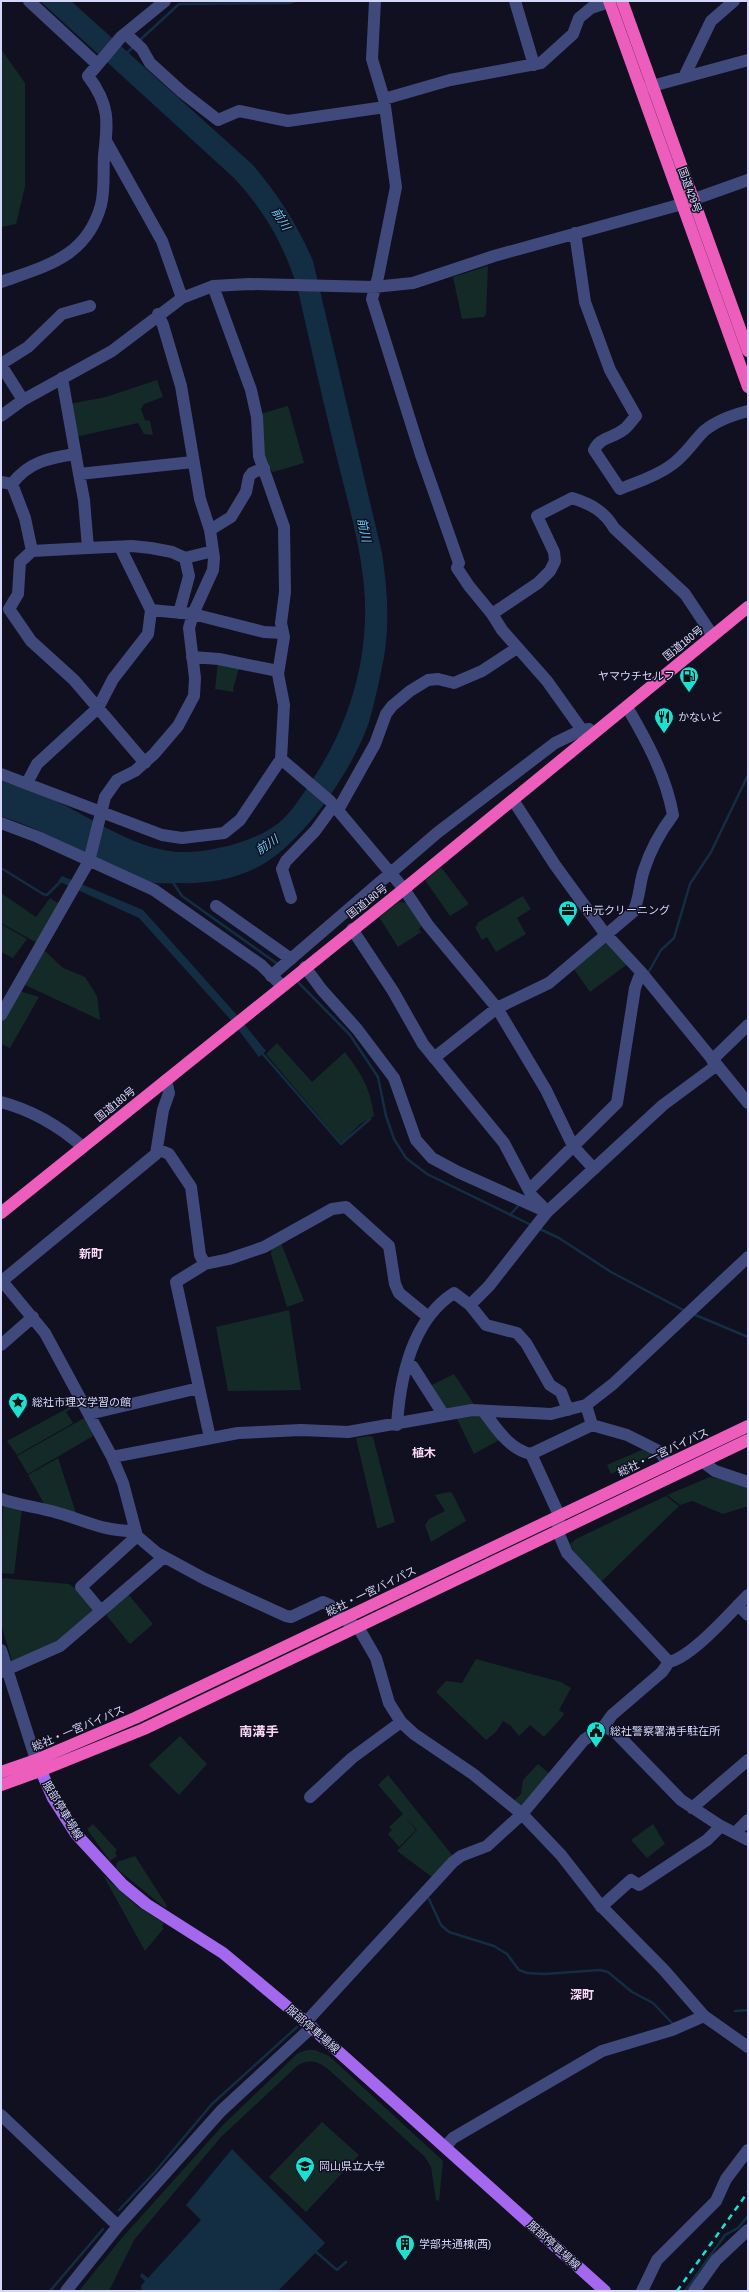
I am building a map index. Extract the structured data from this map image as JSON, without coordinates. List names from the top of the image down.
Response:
{
  "streets": {
    "highway": ["国道429号", "国道180号", "総社・一宮バイパス"],
    "main road": ["服部停車場線"]
  },
  "crossings": [
    ["総社・一宮バイパス", "服部停車場線"]
  ],
  "districts": [
    "新町",
    "植木",
    "南溝手",
    "深町"
  ],
  "water": ["前川"],
  "places": {
    "fuel station": ["ヤマウチセルフ"],
    "restaurant": ["かないど"],
    "office": ["中元クリーニング"],
    "place": ["総社市理文学習の館"],
    "public building": ["総社警察署溝手駐在所"],
    "school or university": ["岡山県立大学"],
    "building": ["学部共通棟(西)"]
  }
}
